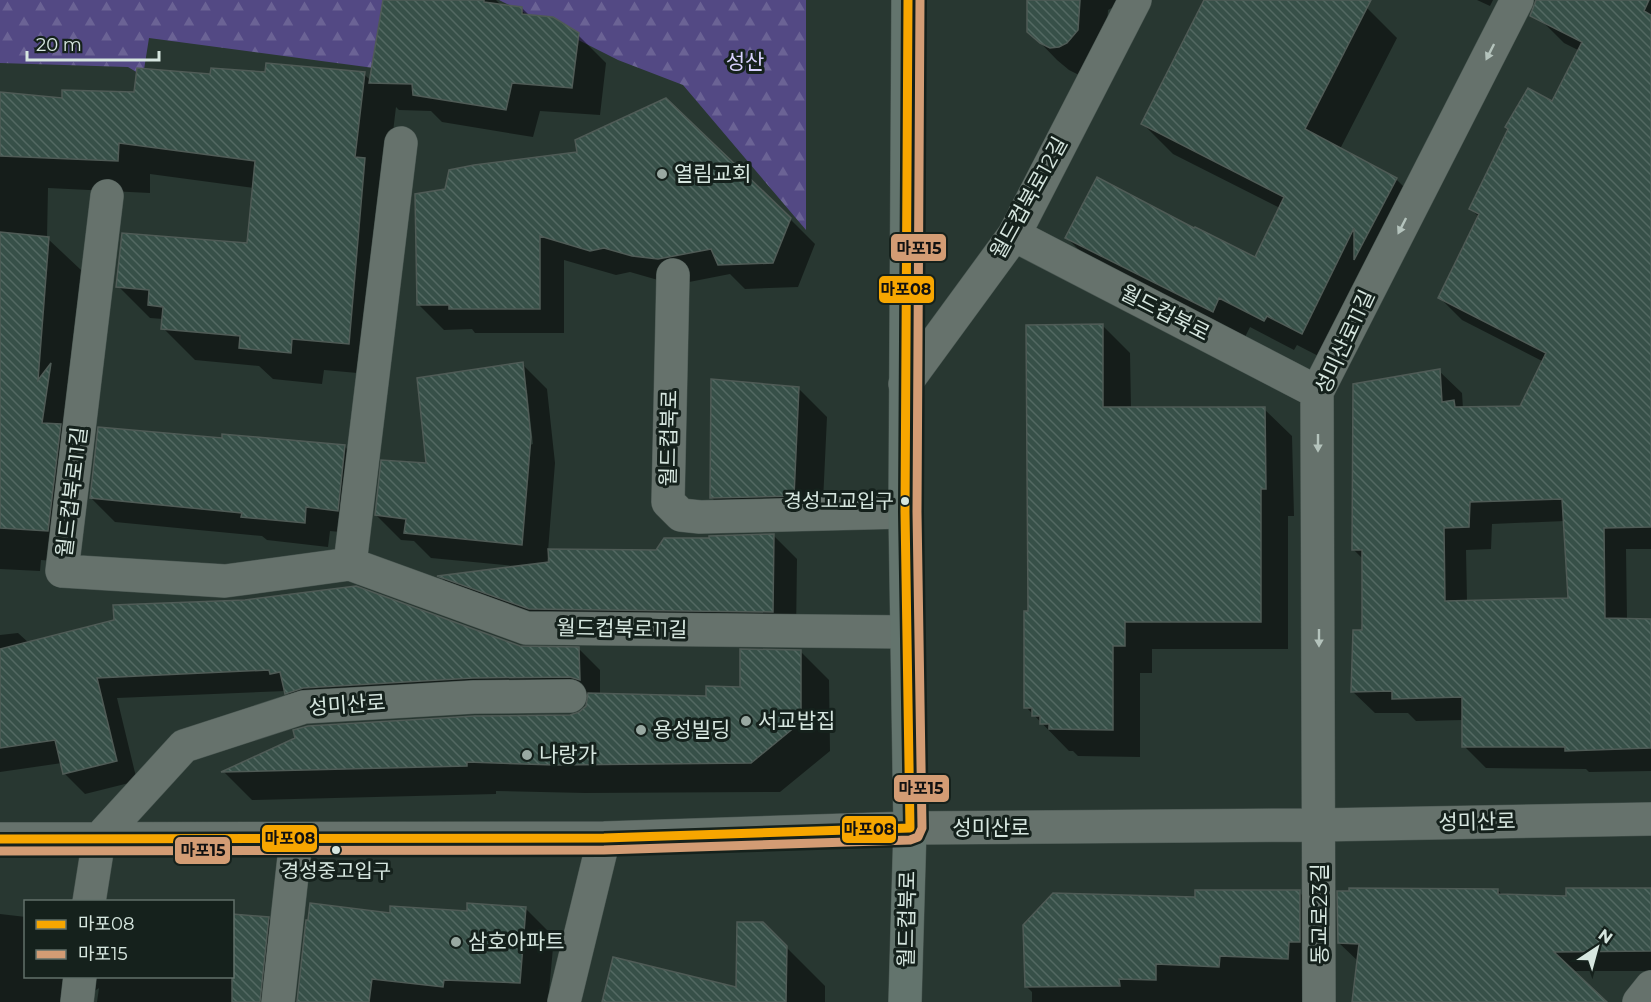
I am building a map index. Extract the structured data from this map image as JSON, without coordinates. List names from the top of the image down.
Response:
{
  "streets": {
    "main road": ["월드컵북로"],
    "street": [
      "월드컵북로12길",
      "성미산로11길",
      "월드컵북로11길",
      "성미산로",
      "동교로23길"
    ]
  },
  "crossings": [
    ["월드컵북로12길", "월드컵북로"],
    ["월드컵북로", "성미산로11길"],
    ["월드컵북로", "월드컵북로11길"],
    ["월드컵북로", "성미산로"],
    ["성미산로11길", "성미산로"],
    ["성미산로11길", "동교로23길"],
    ["성미산로", "동교로23길"]
  ],
  "one_way": ["성미산로11길"],
  "parks": ["성산"],
  "places": [
    "열림교회",
    "경성고교입구",
    "서교밥집",
    "용성빌딩",
    "나랑가",
    "경성중고입구",
    "삼호아파트"
  ],
  "lines": ["transit line 마포08", "transit line 마포15"],
  "legend": ["마포08", "마포15"],
  "scale_bar": "20 m",
  "north": "top right"
}
